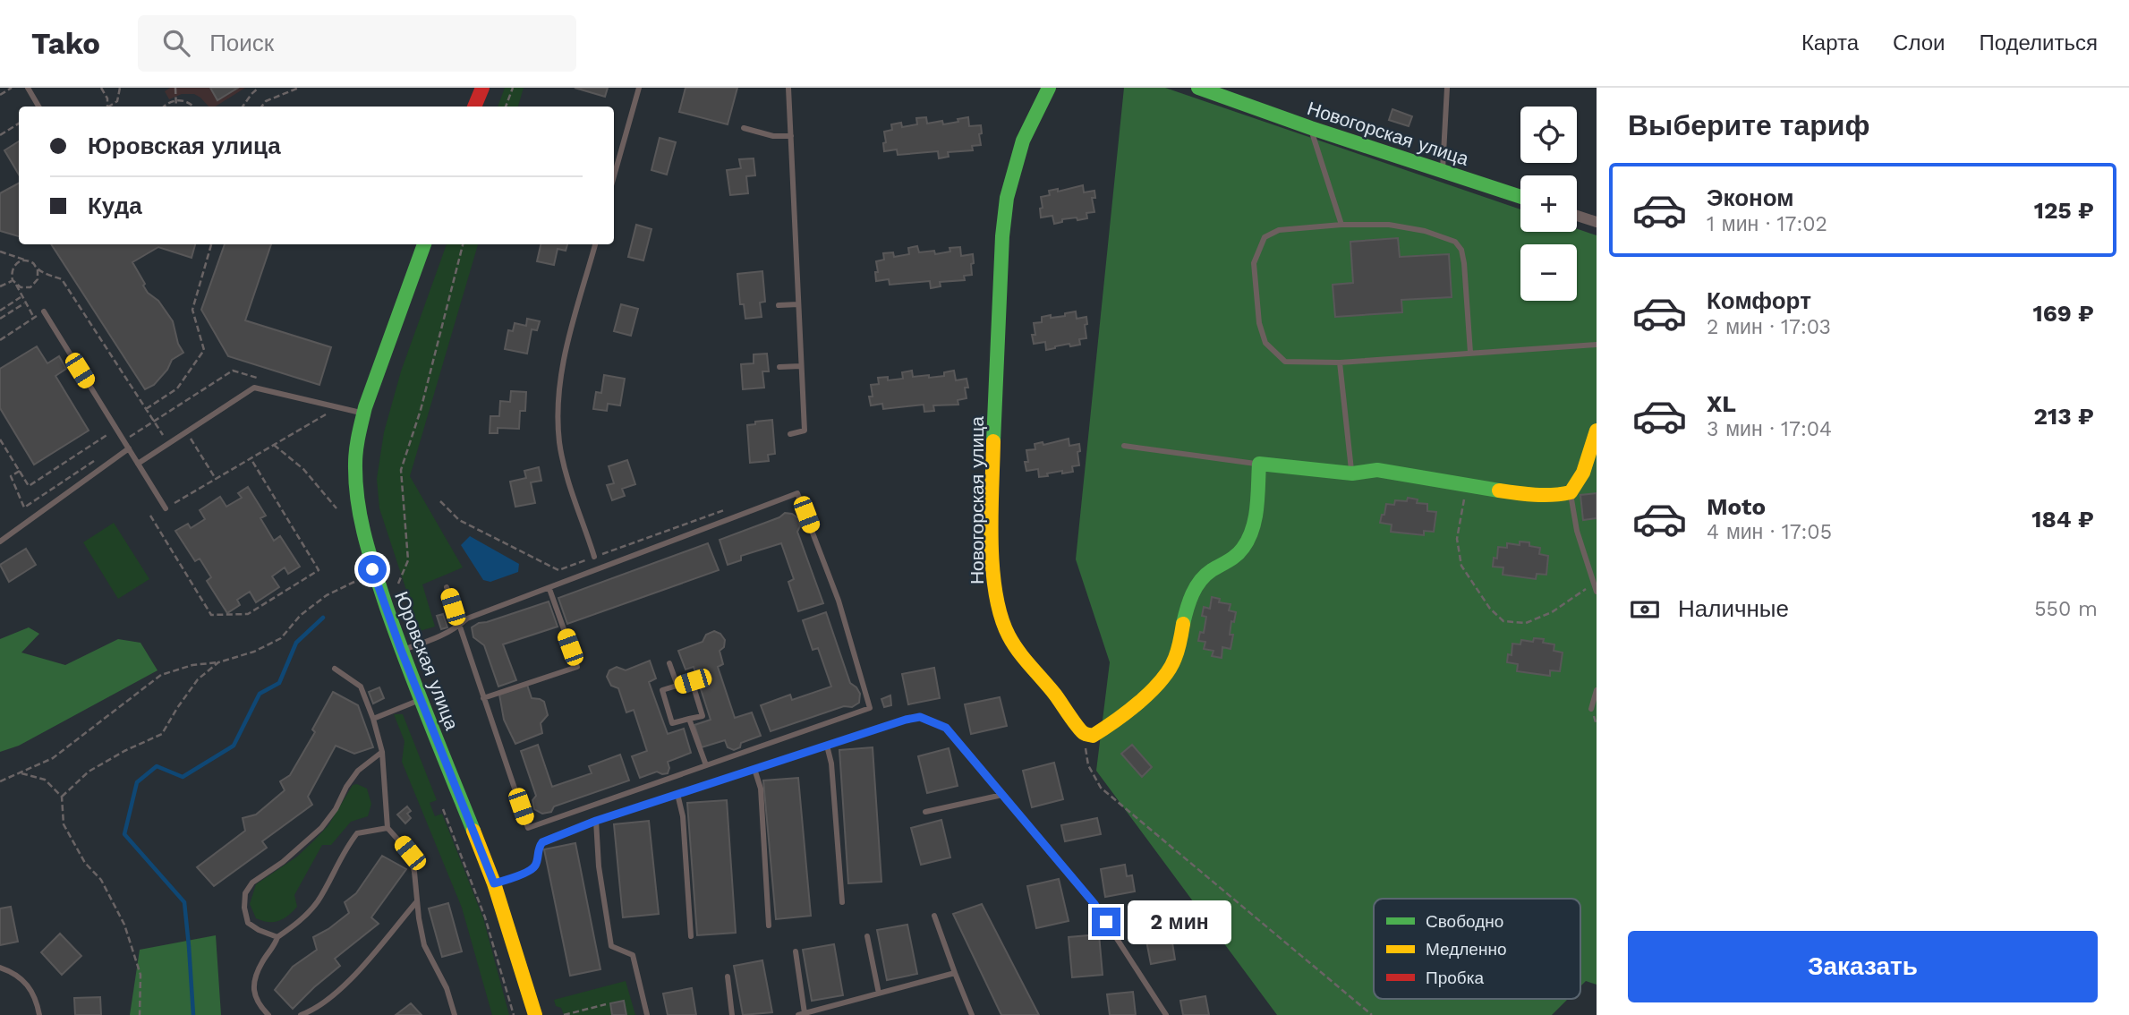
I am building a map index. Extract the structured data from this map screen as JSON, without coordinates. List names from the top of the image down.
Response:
{
  "streets": {
    "street": ["Новогорская улица", "Юровская улица"]
  },
  "legend": ["Свободно", "Медленно", "Пробка"],
  "page": {
    "header": "Tako",
    "search": "Поиск",
    "nav": ["Карта", "Слои", "Поделиться"],
    "heading": "Выберите тариф",
    "map_buttons": ["+", "−"],
    "banner": ["Юровская улица", "Куда"],
    "list": [
      {
        "name": "Эконом",
        "note": "1 мин · 17:02",
        "value": "125 ₽"
      },
      {
        "name": "Комфорт",
        "note": "2 мин · 17:03",
        "value": "169 ₽"
      },
      {
        "name": "XL",
        "note": "3 мин · 17:04",
        "value": "213 ₽"
      },
      {
        "name": "Moto",
        "note": "4 мин · 17:05",
        "value": "184 ₽"
      }
    ],
    "pay": ["Наличные", "550 m"],
    "bubble": "2 мин",
    "buttons": "Заказать"
  }
}
